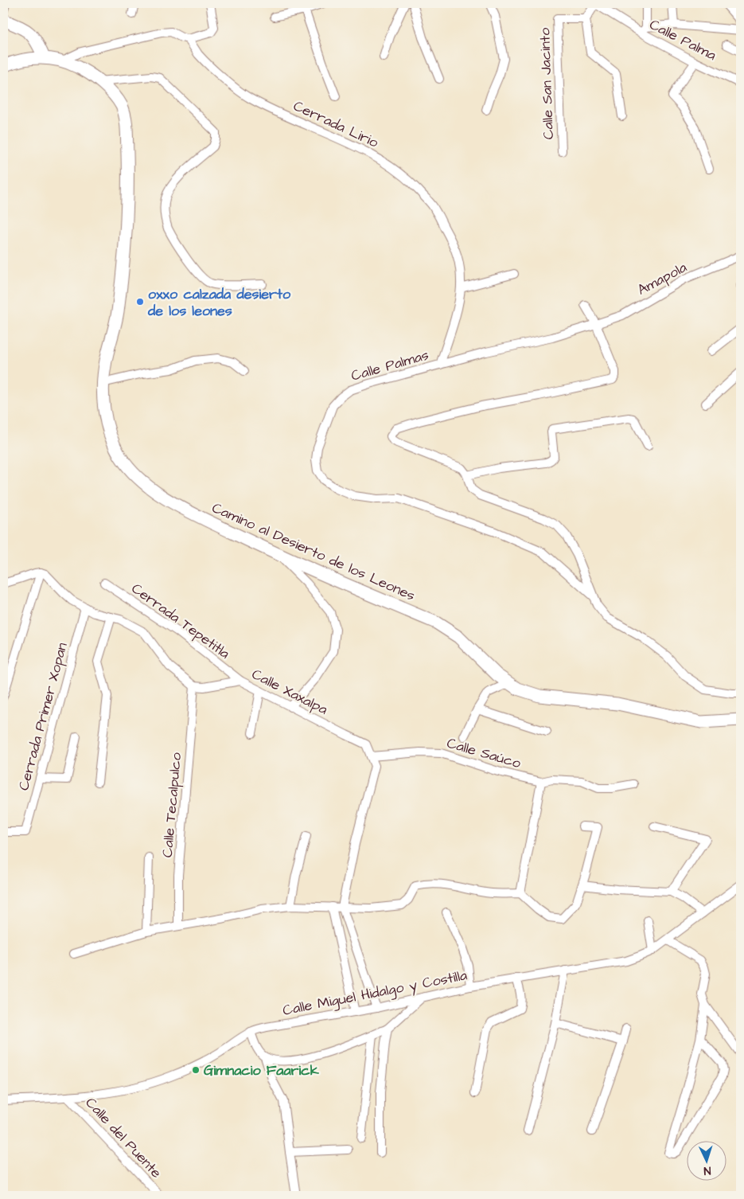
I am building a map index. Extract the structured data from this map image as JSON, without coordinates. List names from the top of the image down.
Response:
{
  "streets": {
    "main road": ["Camino al Desierto de los Leones"],
    "street": [
      "Calle Palma",
      "Calle San Jacinto",
      "Cerrada Lirio",
      "Amapola",
      "Calle Palmas",
      "Cerrada Tepetitla",
      "Calle Xaxalpa",
      "Cerrada Primer Xopan",
      "Calle Saúco",
      "Calle Tecalpulco",
      "Calle Miguel Hidalgo y Costilla",
      "Calle del Puente"
    ]
  },
  "crossings": [
    ["Cerrada Lirio", "Calle Palmas"],
    ["Amapola", "Calle Palmas"],
    ["Cerrada Tepetitla", "Calle Xaxalpa"],
    ["Calle Xaxalpa", "Calle Saúco"],
    ["Calle Xaxalpa", "Calle Tecalpulco"],
    ["Calle Miguel Hidalgo y Costilla", "Calle del Puente"]
  ],
  "places": ["oxxo calzada desierto de los leones", "Gimnacio Faarick"],
  "north": "bottom"
}
